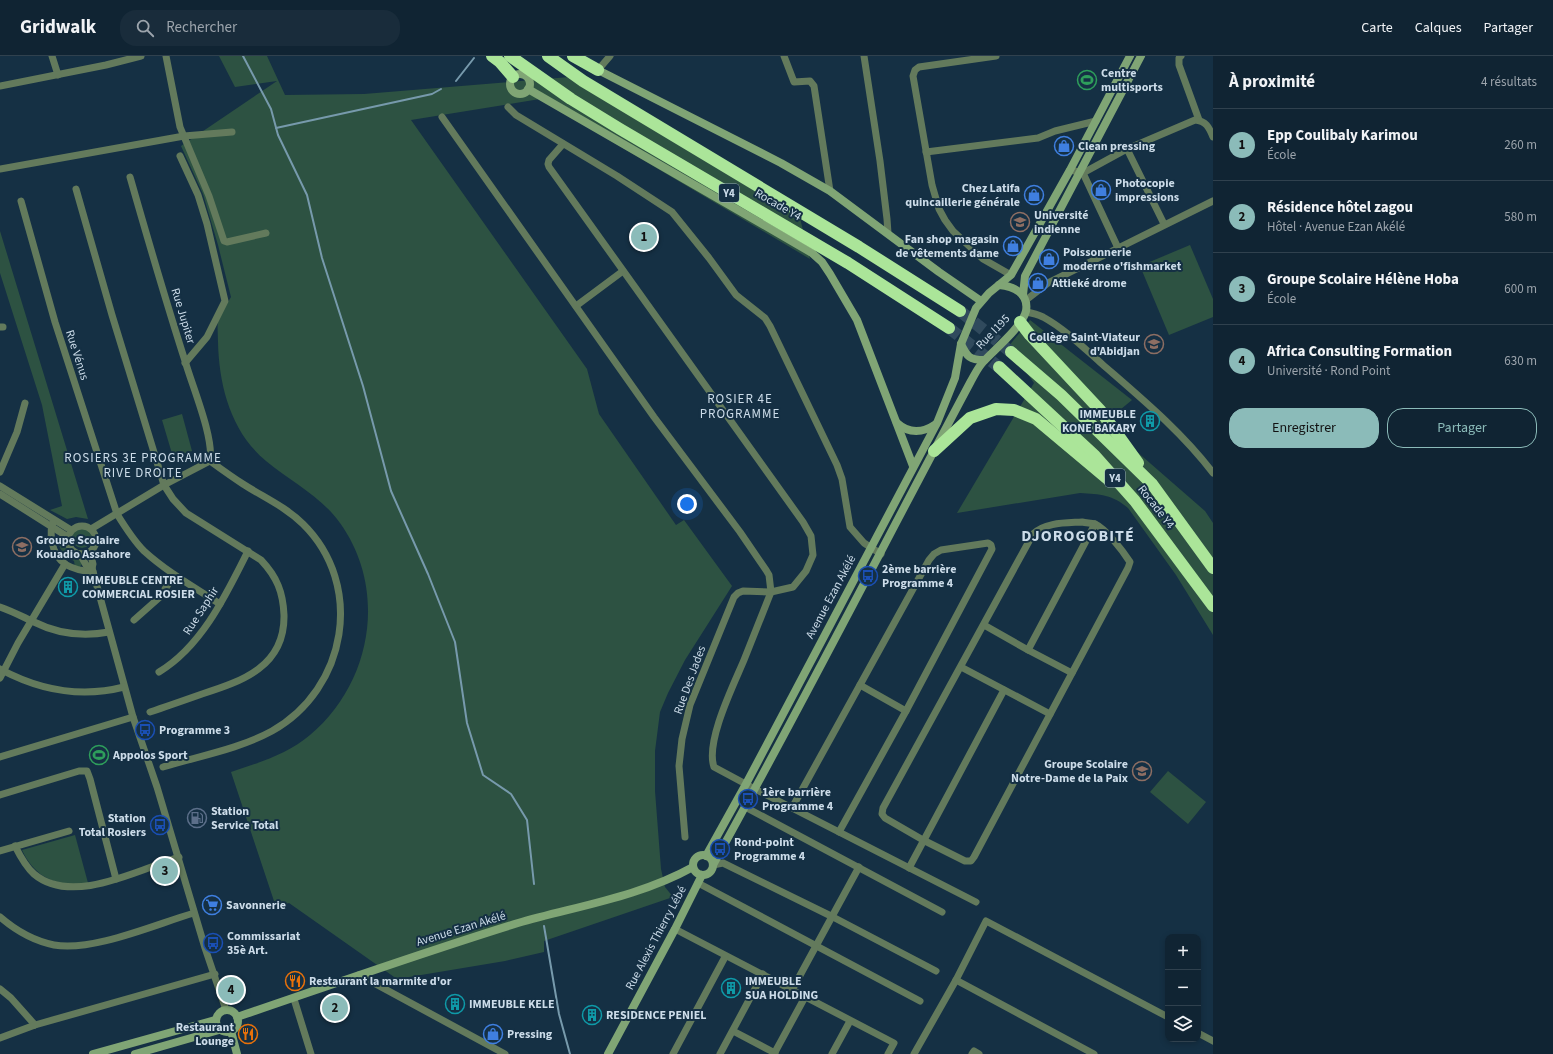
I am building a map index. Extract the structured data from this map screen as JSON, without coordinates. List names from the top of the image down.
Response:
{
  "streets": {
    "highway": ["Y4", "Rocade Y4"],
    "main road": ["Rue I195", "Avenue Ezan Akélé", "Rue Alexis Thierry Lébé"],
    "street": [
      "Rue Jupiter",
      "Rue Vénus",
      "Rue Saphir",
      "Rue Des Jades"
    ]
  },
  "crossings": [
    ["Rue I195", "Avenue Ezan Akélé"],
    ["Rue Vénus", "Rue Saphir"],
    ["Avenue Ezan Akélé", "Rue Alexis Thierry Lébé"]
  ],
  "districts": ["ROSIER 4E PROGRAMME", "ROSIERS 3E PROGRAMME RIVE DROITE", "DJOROGOBITÉ"],
  "places": {
    "sports": ["Centre multisports", "Appolos Sport"],
    "shop": [
      "Clean pressing",
      "Photocopie impressions",
      "Chez Latifa quincaillerie générale",
      "Fan shop magasin de vêtements dame",
      "Poissonnerie moderne o'fishmarket",
      "Attieké drome",
      "Pressing"
    ],
    "school or university": [
      "Université indienne",
      "Collège Saint-Viateur d'Abidjan",
      "Groupe Scolaire Kouadio Assahore",
      "Groupe Scolaire Notre-Dame de la Paix"
    ],
    "building": [
      "IMMEUBLE KONE BAKARY",
      "IMMEUBLE CENTRE COMMERCIAL ROSIER",
      "IMMEUBLE SUA HOLDING",
      "IMMEUBLE KELE",
      "RESIDENCE PENIEL"
    ],
    "bus stop": [
      "2ème barrière Programme 4",
      "Programme 3",
      "1ère barrière Programme 4",
      "Station Total Rosiers",
      "Rond-point Programme 4",
      "Commissariat 35è Art."
    ],
    "fuel station": ["Station Service Total"],
    "supermarket": ["Savonnerie"],
    "restaurant": ["Restaurant la marmite d'or", "Restaurant Lounge"]
  },
  "page": {
    "header": "Gridwalk",
    "search": "Rechercher",
    "nav": ["Carte", "Calques", "Partager"],
    "heading": ["À proximité", "4 résultats"],
    "list": [
      {
        "mark": "1",
        "name": "Epp Coulibaly Karimou",
        "note": "École",
        "value": "260 m"
      },
      {
        "mark": "2",
        "name": "Résidence hôtel zagou",
        "note": "Hôtel · Avenue Ezan Akélé",
        "value": "580 m"
      },
      {
        "mark": "3",
        "name": "Groupe Scolaire Hélène Hoba",
        "note": "École",
        "value": "600 m"
      },
      {
        "mark": "4",
        "name": "Africa Consulting Formation",
        "note": "Université · Rond Point",
        "value": "630 m"
      }
    ],
    "pins": [
      "1",
      "3",
      "4",
      "2"
    ],
    "buttons": ["Enregistrer", "Partager"],
    "map_buttons": ["+", "−"]
  }
}
